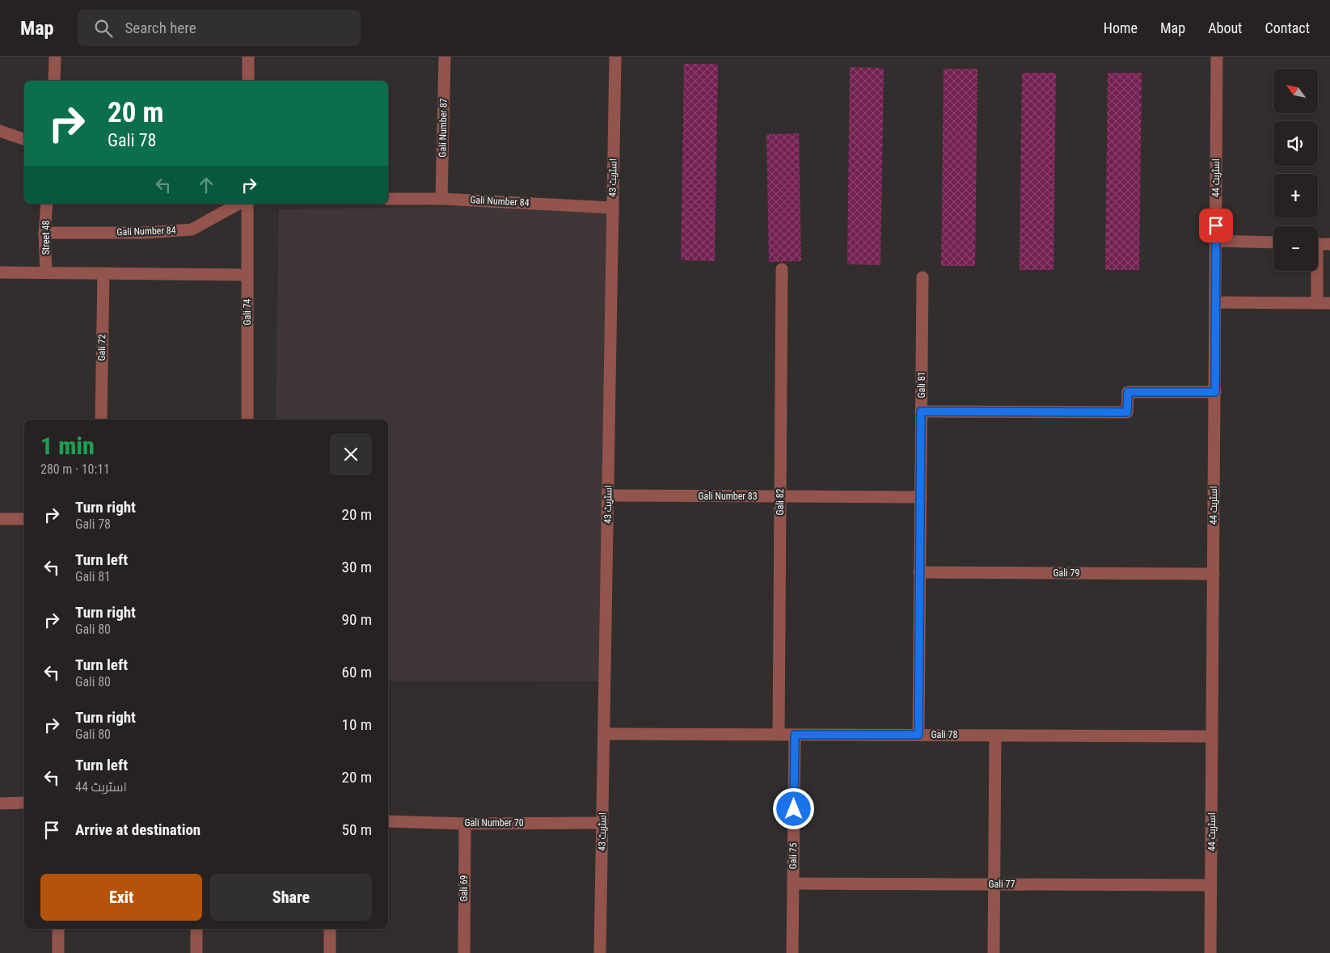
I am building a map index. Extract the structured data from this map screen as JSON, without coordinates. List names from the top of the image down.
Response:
{
  "streets": {
    "street": [
      "Gali Number 87",
      "اسٹریٹ 43",
      "اسٹریٹ 44",
      "Gali Number 84",
      "Street 48",
      "Gali 74",
      "Gali 72",
      "Gali 81",
      "Gali Number 83",
      "Gali 82",
      "Gali 79",
      "Gali 78",
      "Gali Number 70",
      "Gali 75",
      "Gali 77",
      "Gali 69"
    ]
  },
  "crossings": [
    ["Gali Number 87", "Gali Number 84"],
    ["اسٹریٹ 43", "Gali Number 84"],
    ["اسٹریٹ 43", "Gali Number 83"],
    ["اسٹریٹ 43", "Gali 78"],
    ["اسٹریٹ 43", "Gali Number 70"],
    ["اسٹریٹ 44", "Gali 79"],
    ["اسٹریٹ 44", "Gali 78"],
    ["اسٹریٹ 44", "Gali 77"],
    ["Gali Number 84", "Street 48"],
    ["Gali 81", "Gali Number 83"],
    ["Gali 81", "Gali 79"],
    ["Gali 81", "Gali 78"],
    ["Gali Number 83", "Gali 82"],
    ["Gali 82", "Gali 78"],
    ["Gali 78", "Gali 75"],
    ["Gali Number 70", "Gali 69"],
    ["Gali 75", "Gali 77"]
  ],
  "north": "top left",
  "page": {
    "header": "Map",
    "search": "Search here",
    "nav": [
      "Home",
      "Map",
      "About",
      "Contact"
    ],
    "map_buttons": ["+", "−"],
    "turn": ["20 m", "Gali 78"],
    "heading": ["1 min", "280 m · 10:11"],
    "list": [
      {
        "name": "Turn right",
        "note": "Gali 78",
        "value": "20 m"
      },
      {
        "name": "Turn left",
        "note": "Gali 81",
        "value": "30 m"
      },
      {
        "name": "Turn right",
        "note": "Gali 80",
        "value": "90 m"
      },
      {
        "name": "Turn left",
        "note": "Gali 80",
        "value": "60 m"
      },
      {
        "name": "Turn right",
        "note": "Gali 80",
        "value": "10 m"
      },
      {
        "name": "Turn left",
        "note": "اسٹریٹ 44",
        "value": "20 m"
      },
      {
        "name": "Arrive at destination",
        "value": "50 m"
      }
    ],
    "buttons": ["Exit", "Share"]
  }
}
